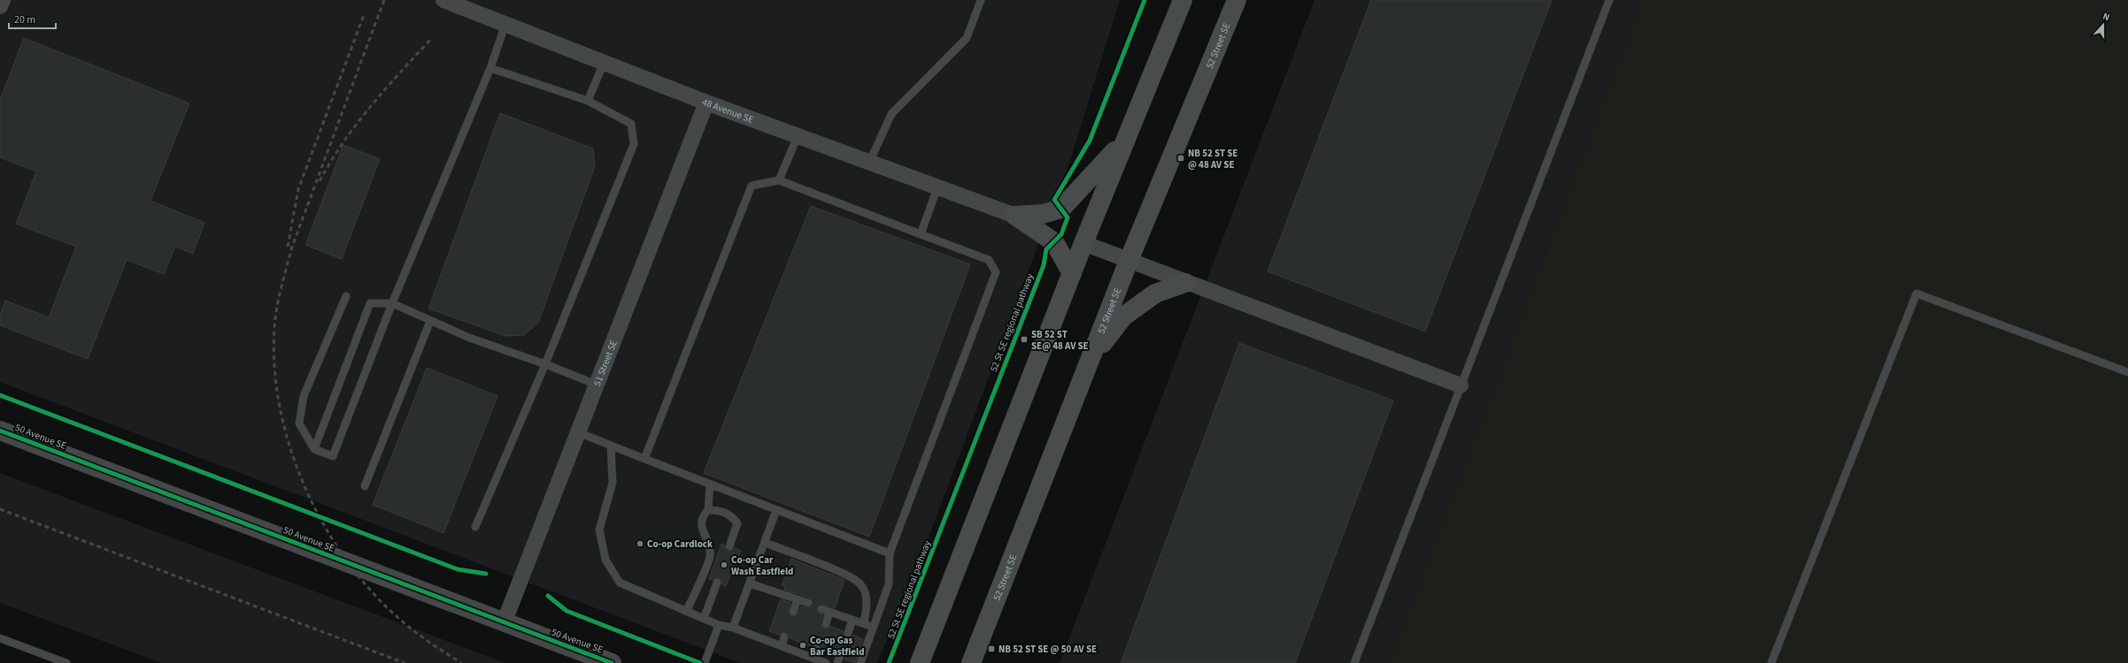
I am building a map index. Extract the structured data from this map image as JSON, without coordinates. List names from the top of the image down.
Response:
{
  "streets": {
    "main road": ["52 Street SE"],
    "street": ["48 Avenue SE", "51 Street SE", "50 Avenue SE"],
    "cycle path": ["52 St SE regional pathway"]
  },
  "crossings": [
    ["48 Avenue SE", "51 Street SE"],
    ["51 Street SE", "50 Avenue SE"]
  ],
  "places": {
    "transit": ["NB 52 ST SE @ 48 AV SE", "SB 52 ST SE@ 48 AV SE", "NB 52 ST SE @ 50 AV SE"],
    "other": ["Co-op Cardlock", "Co-op Car Wash Eastfield", "Co-op Gas Bar Eastfield"]
  },
  "scale_bar": "20 m",
  "north": "top"
}
